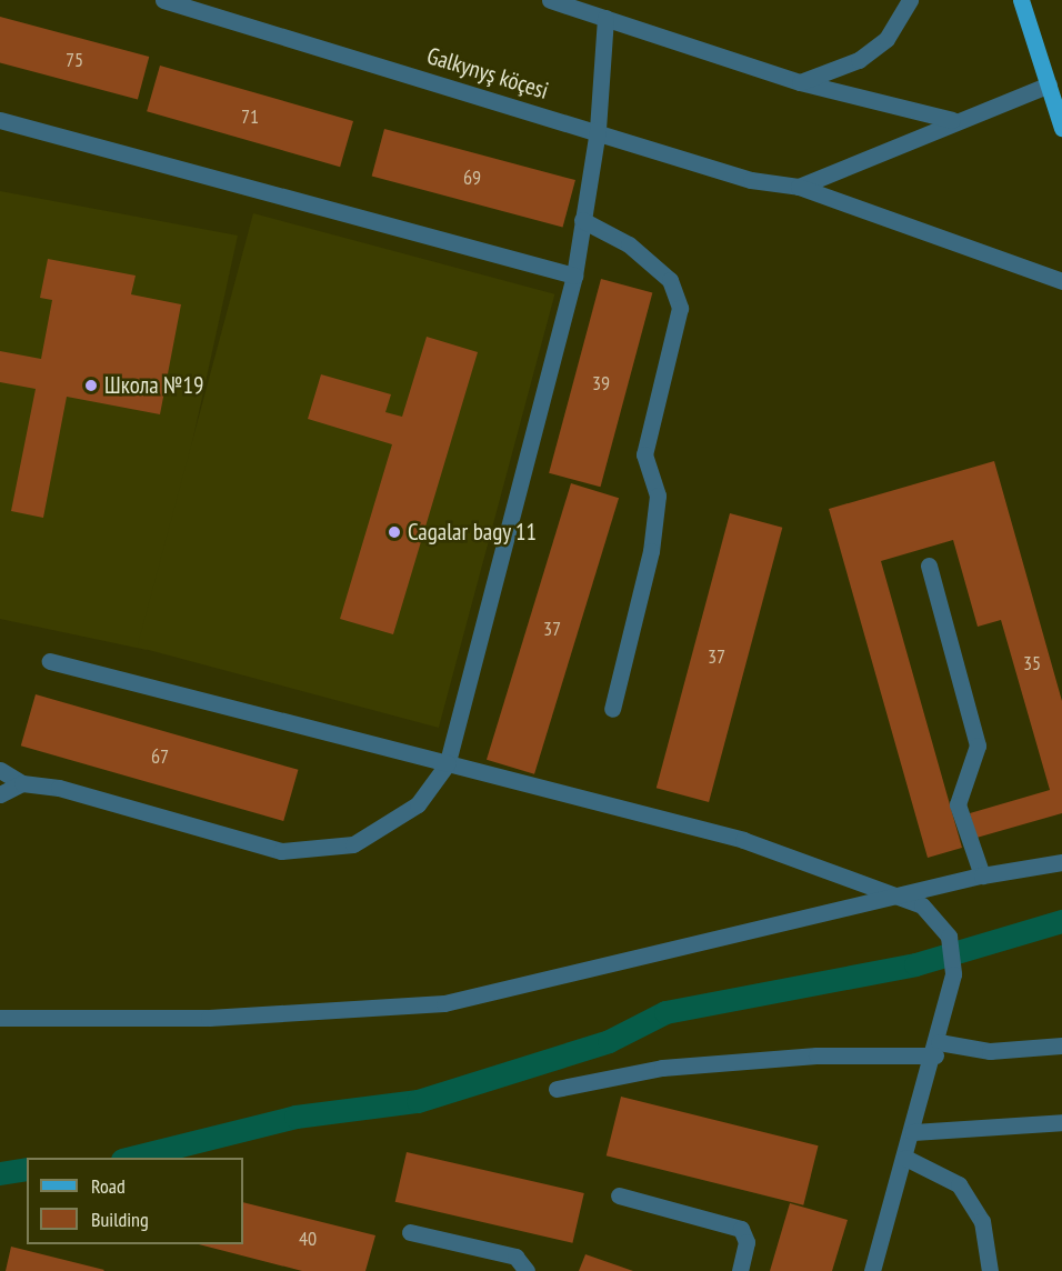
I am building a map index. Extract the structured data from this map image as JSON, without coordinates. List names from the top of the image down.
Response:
{
  "streets": {
    "street": ["Galkynyş köçesi"]
  },
  "places": ["Школа №19", "Cagalar bagy 11"],
  "house_numbers": [
    "75",
    "71",
    "69",
    "39",
    "37",
    "37",
    "35",
    "67",
    "40"
  ],
  "legend": ["Road", "Building"]
}
